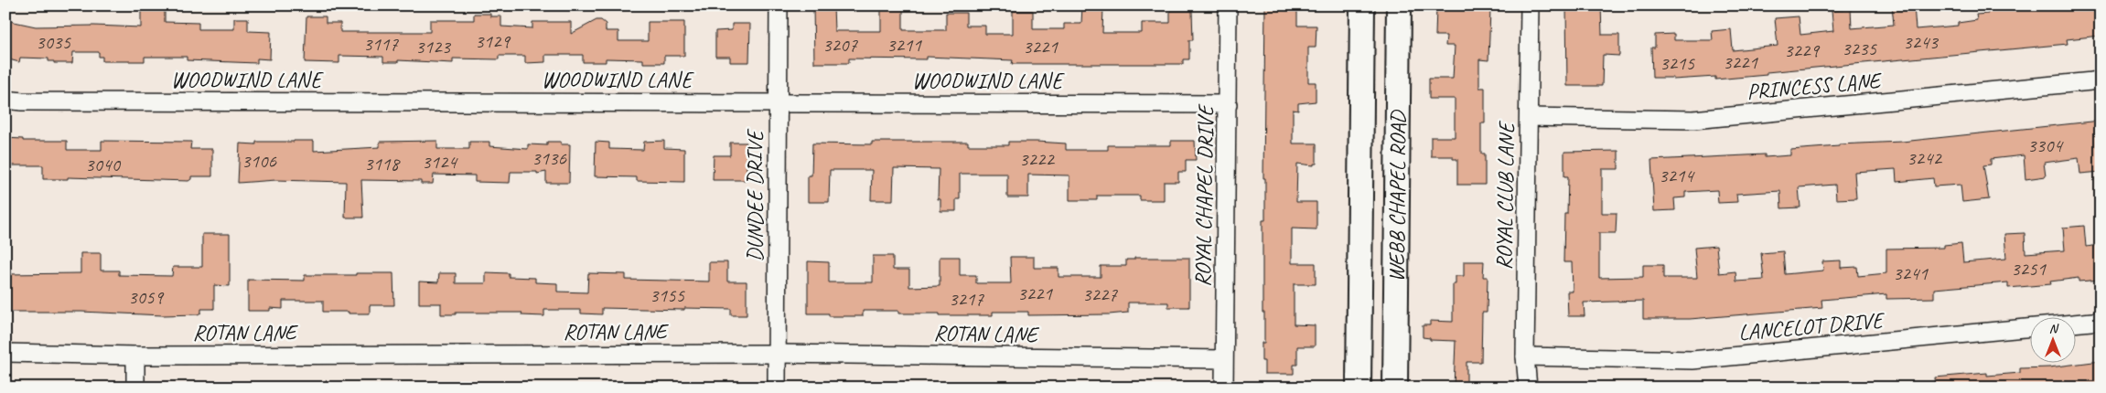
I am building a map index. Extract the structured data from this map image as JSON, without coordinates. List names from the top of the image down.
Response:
{
  "streets": {
    "main road": ["WEBB CHAPEL ROAD"],
    "street": [
      "WOODWIND LANE",
      "PRINCESS LANE",
      "DUNDEE DRIVE",
      "ROYAL CHAPEL DRIVE",
      "ROYAL CLUB LANE",
      "LANCELOT DRIVE",
      "ROTAN LANE"
    ]
  },
  "crossings": [
    ["WOODWIND LANE", "DUNDEE DRIVE"],
    ["WOODWIND LANE", "ROYAL CHAPEL DRIVE"],
    ["PRINCESS LANE", "ROYAL CLUB LANE"],
    ["DUNDEE DRIVE", "ROTAN LANE"],
    ["ROYAL CHAPEL DRIVE", "ROTAN LANE"],
    ["ROYAL CLUB LANE", "LANCELOT DRIVE"]
  ],
  "house_numbers": [
    "3129",
    "3035",
    "3243",
    "3117",
    "3207",
    "3211",
    "3123",
    "3221",
    "3235",
    "3229",
    "3221",
    "3215",
    "3304",
    "3136",
    "3242",
    "3222",
    "3106",
    "3124",
    "3118",
    "3040",
    "3214",
    "3251",
    "3241",
    "3221",
    "3227",
    "3155",
    "3059",
    "3217"
  ],
  "north": "top"
}
